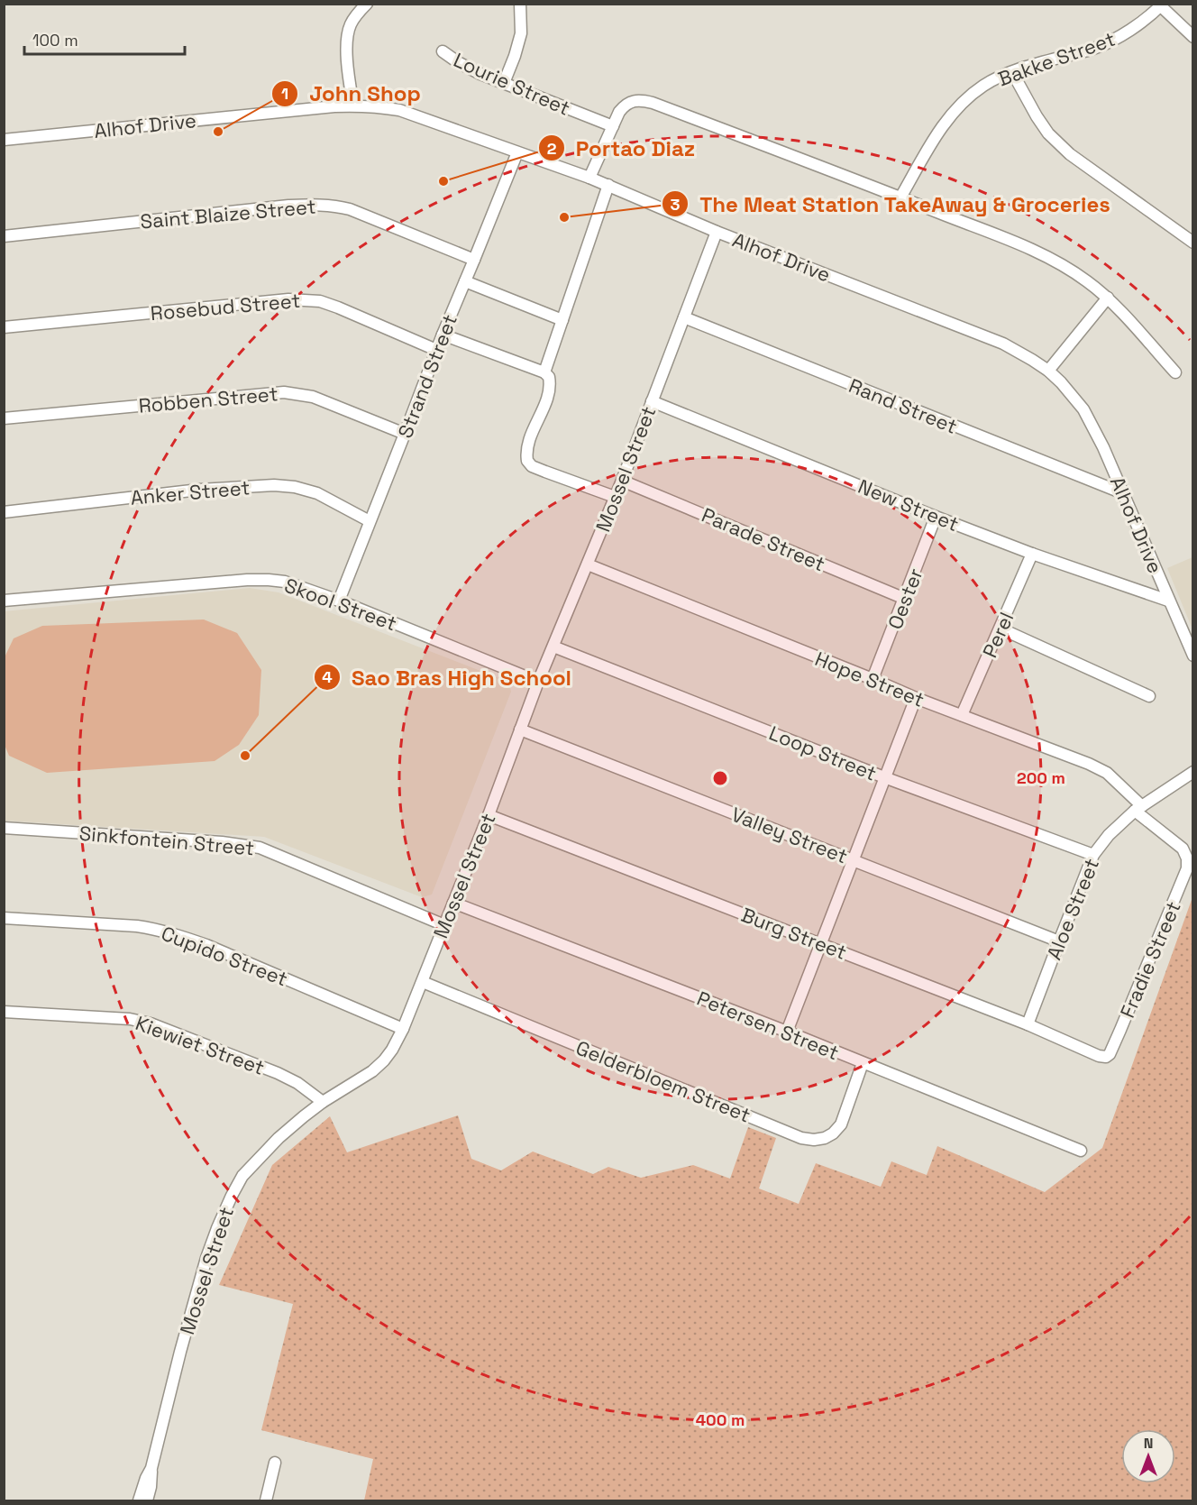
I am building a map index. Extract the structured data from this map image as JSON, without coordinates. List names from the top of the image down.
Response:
{
  "streets": {
    "street": [
      "Bakke Street",
      "Lourie Street",
      "Alhof Drive",
      "Saint Blaize Street",
      "Rosebud Street",
      "Strand Street",
      "Robben Street",
      "Rand Street",
      "Mossel Street",
      "Anker Street",
      "New Street",
      "Parade Street",
      "Oester",
      "Skool Street",
      "Perel",
      "Hope Street",
      "Loop Street",
      "Valley Street",
      "Sinkfontein Street",
      "Aloe Street",
      "Burg Street",
      "Cupido Street",
      "Fradie Street",
      "Petersen Street",
      "Kiewiet Street",
      "Gelderbloem Street"
    ]
  },
  "crossings": [
    ["Alhof Drive", "Strand Street"],
    ["Alhof Drive", "Rand Street"],
    ["Alhof Drive", "Mossel Street"],
    ["Alhof Drive", "New Street"],
    ["Saint Blaize Street", "Strand Street"],
    ["Rosebud Street", "Strand Street"],
    ["Strand Street", "Robben Street"],
    ["Strand Street", "Anker Street"],
    ["Strand Street", "Skool Street"],
    ["Rand Street", "Mossel Street"],
    ["Mossel Street", "New Street"],
    ["Mossel Street", "Parade Street"],
    ["Mossel Street", "Skool Street"],
    ["Mossel Street", "Hope Street"],
    ["Mossel Street", "Loop Street"],
    ["Mossel Street", "Valley Street"],
    ["Mossel Street", "Sinkfontein Street"],
    ["Mossel Street", "Burg Street"],
    ["Mossel Street", "Cupido Street"],
    ["Mossel Street", "Petersen Street"],
    ["Mossel Street", "Kiewiet Street"],
    ["Mossel Street", "Gelderbloem Street"],
    ["New Street", "Oester"],
    ["New Street", "Perel"],
    ["Parade Street", "Oester"],
    ["Oester", "Hope Street"],
    ["Perel", "Hope Street"],
    ["Hope Street", "Aloe Street"],
    ["Hope Street", "Fradie Street"],
    ["Loop Street", "Aloe Street"],
    ["Valley Street", "Aloe Street"],
    ["Aloe Street", "Burg Street"],
    ["Aloe Street", "Fradie Street"],
    ["Burg Street", "Fradie Street"],
    ["Petersen Street", "Gelderbloem Street"]
  ],
  "places": [
    "John Shop",
    "Portao Diaz",
    "The Meat Station TakeAway & Groceries",
    "Sao Bras High School"
  ],
  "scale_bar": "100 m",
  "north": "top",
  "rings": ["200 m", "400 m"]
}
